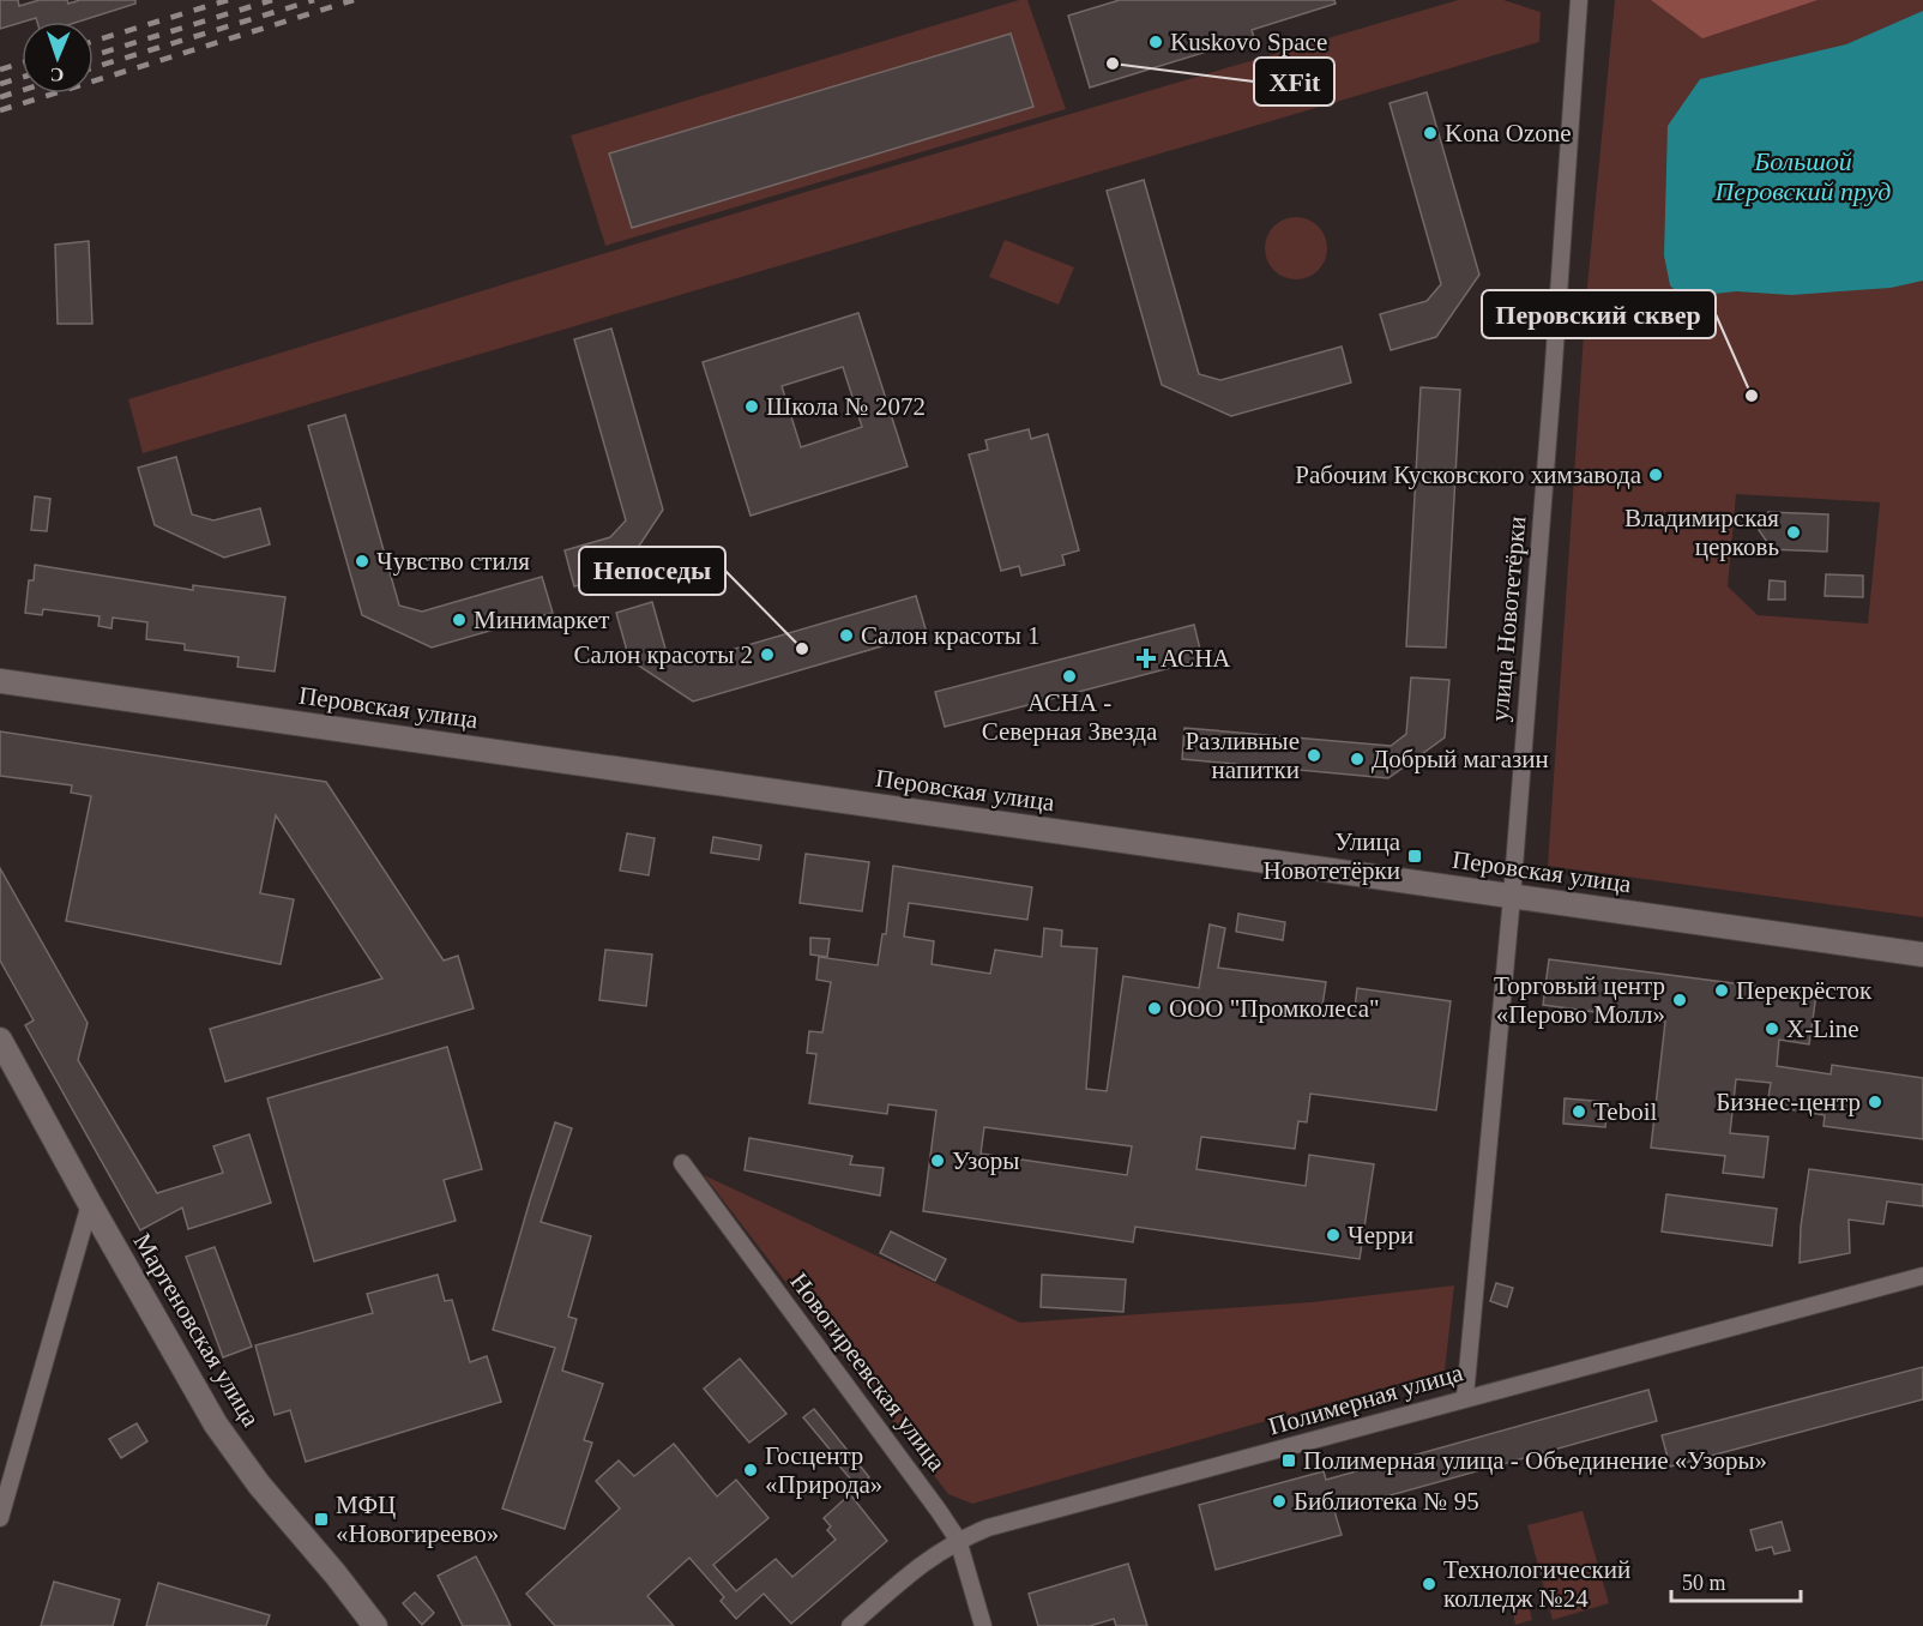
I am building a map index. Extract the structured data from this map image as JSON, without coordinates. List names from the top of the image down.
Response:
{
  "streets": {
    "main road": ["Перовская улица", "Мартеновская улица"],
    "street": ["улица Новотетёрки", "Новогиреевская улица", "Полимерная улица"]
  },
  "crossings": [
    ["улица Новотетёрки", "Перовская улица"],
    ["улица Новотетёрки", "Полимерная улица"],
    ["Новогиреевская улица", "Полимерная улица"]
  ],
  "water": ["Большой Перовский пруд"],
  "places": {
    "other": [
      "Kuskovo Space",
      "XFit",
      "Kona Ozone",
      "Перовский сквер",
      "Школа № 2072",
      "Рабочим Кусковского химзавода",
      "Владимирская церковь",
      "Чувство стиля",
      "Минимаркет",
      "Салон красоты 1",
      "Непоседы",
      "Салон красоты 2",
      "АСНА - Северная Звезда",
      "Разливные напитки",
      "Добрый магазин",
      "Перекрёсток",
      "Торговый центр «Перово Молл»",
      "ООО \"Промколеса\"",
      "X-Line",
      "Бизнес-центр",
      "Teboil",
      "Узоры",
      "Черри",
      "Госцентр «Природа»",
      "Библиотека № 95",
      "Технологический колледж №24"
    ],
    "health": ["АСНА"],
    "transit": ["Улица Новотетёрки", "Полимерная улица - Объединение «Узоры»", "МФЦ «Новогиреево»"]
  },
  "scale_bar": "50 m",
  "north": "bottom"
}
